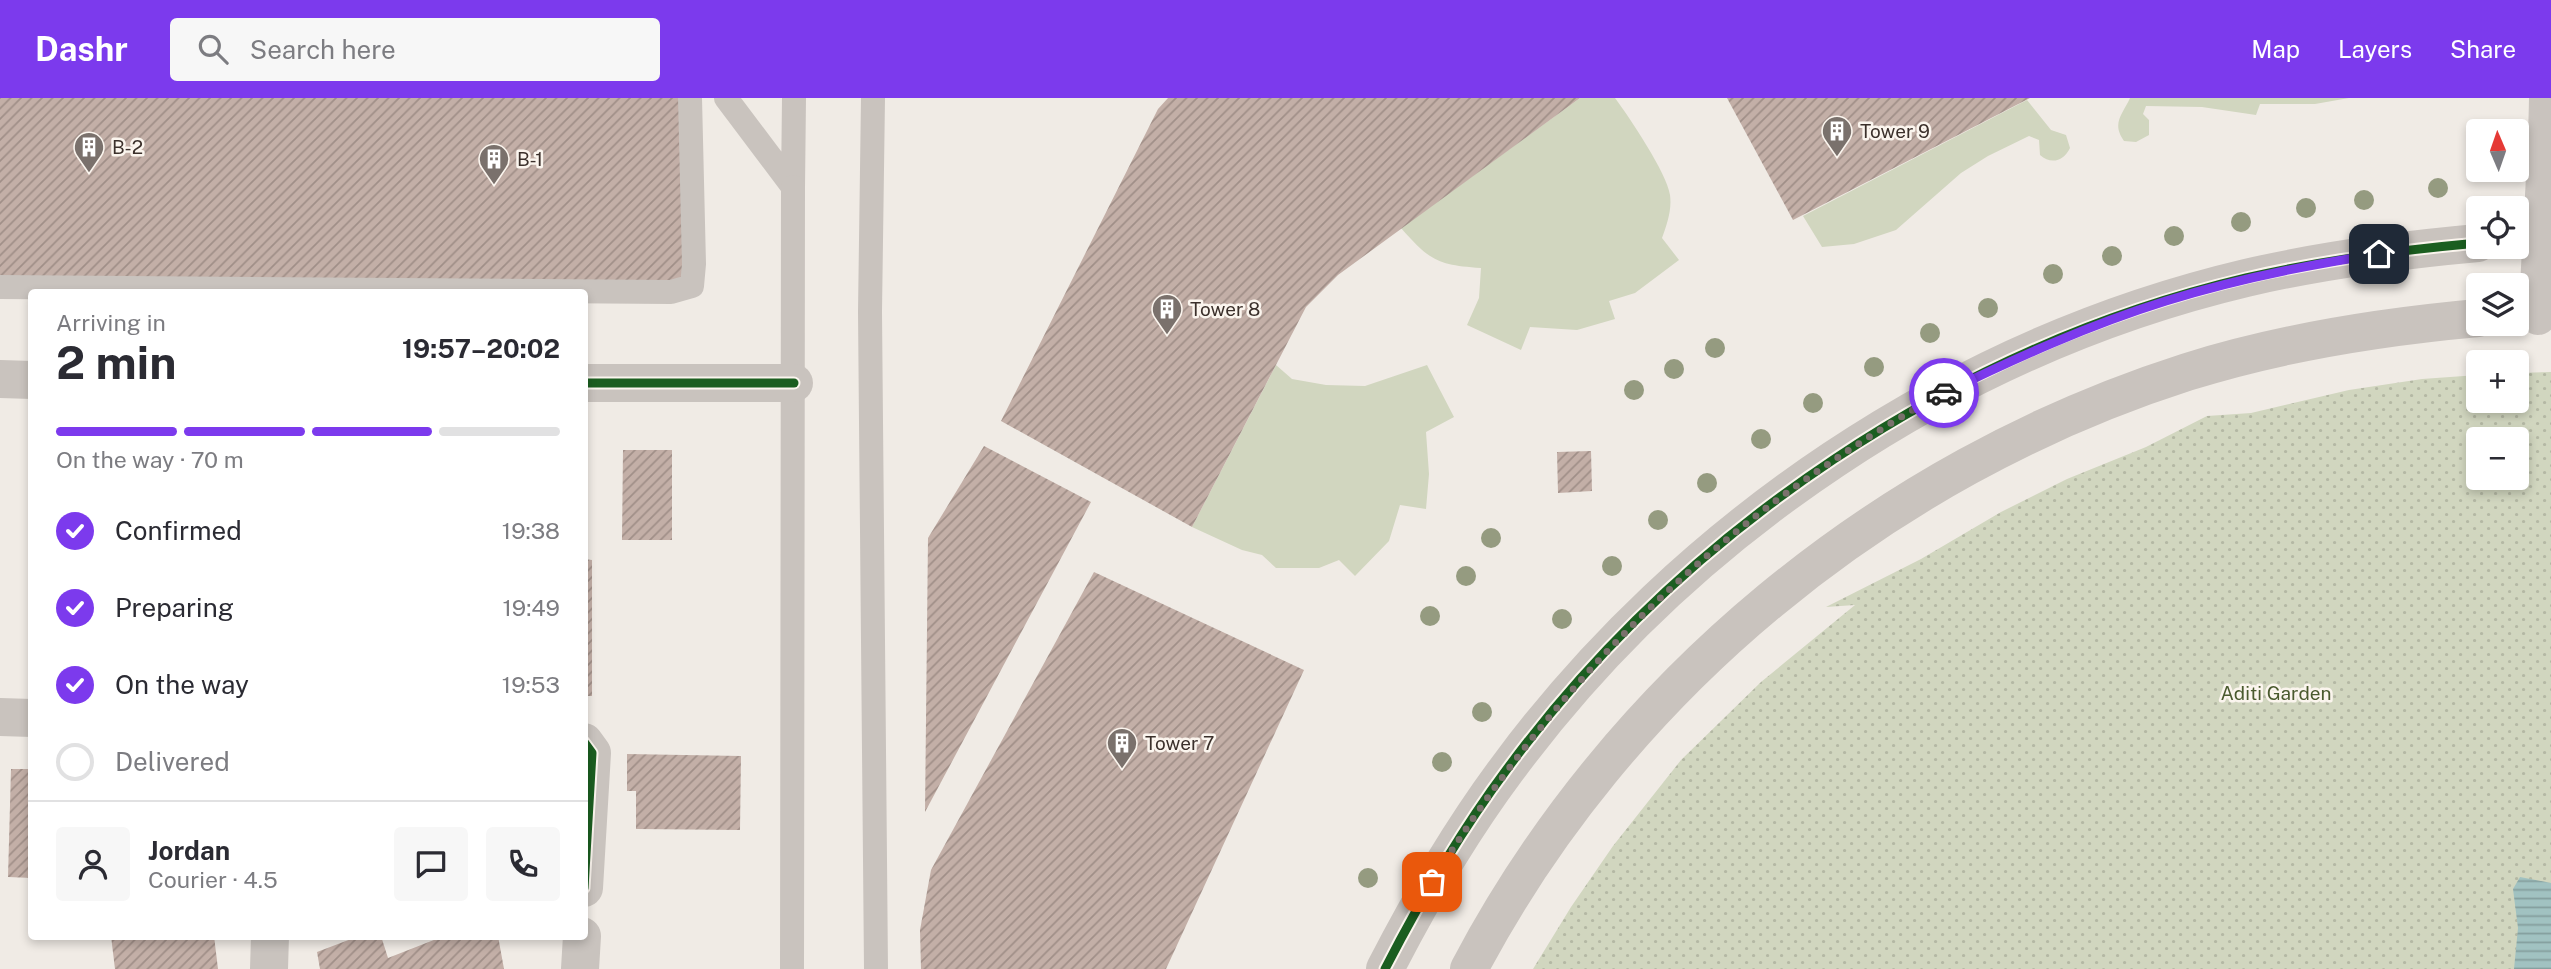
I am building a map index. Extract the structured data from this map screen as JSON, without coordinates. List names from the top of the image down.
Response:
{
  "parks": ["Aditi Garden"],
  "places": {
    "building": [
      "Tower 9",
      "B-2",
      "B-1",
      "Tower 8",
      "Tower 7"
    ]
  },
  "north": "top",
  "page": {
    "header": "Dashr",
    "search": "Search here",
    "nav": ["Map", "Layers", "Share"],
    "map_buttons": ["+", "−"],
    "heading": ["2 min", "Arriving in", "19:57–20:02"],
    "panel": ["Jordan", "Courier · 4.5"],
    "bar": "On the way · 70 m",
    "list": [
      ["Confirmed", "19:38"],
      ["Preparing", "19:49"],
      ["On the way", "19:53"],
      "Delivered"
    ]
  }
}
